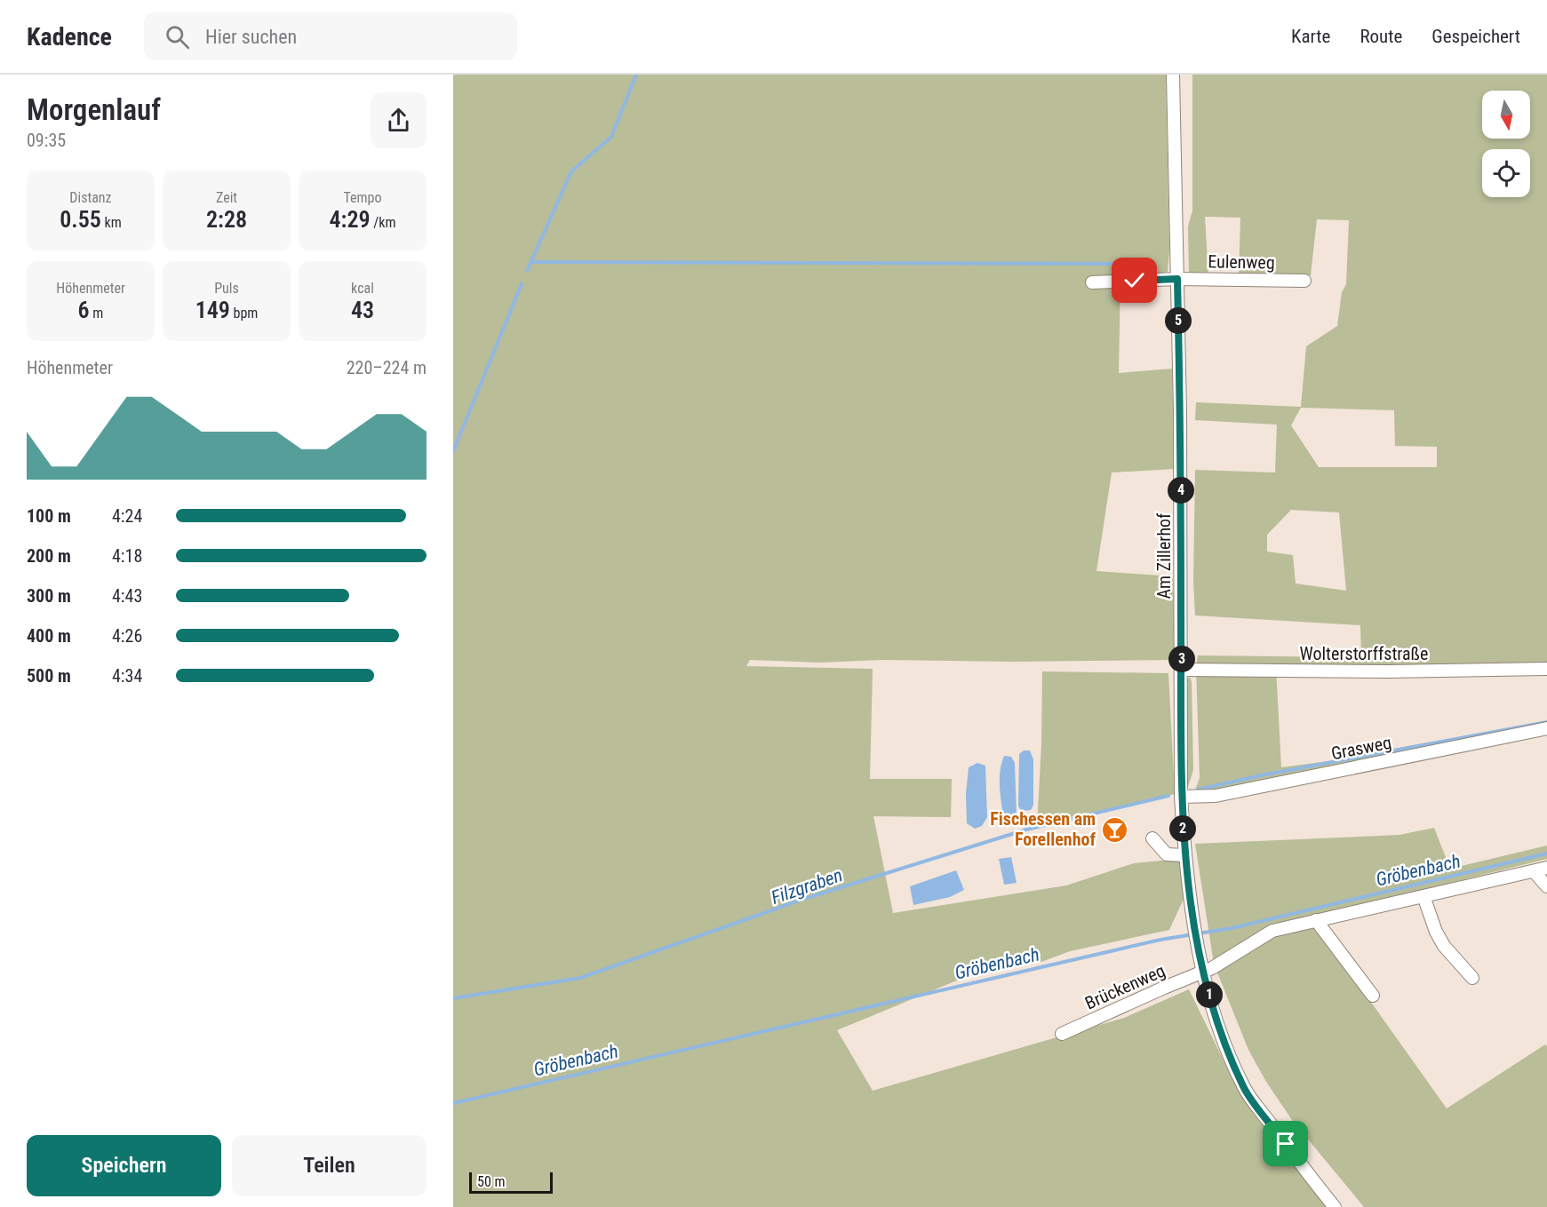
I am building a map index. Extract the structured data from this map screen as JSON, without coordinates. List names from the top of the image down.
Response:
{
  "streets": {
    "street": [
      "Eulenweg",
      "Am Zillerhof",
      "Wolterstorffstraße",
      "Grasweg",
      "Brückenweg"
    ]
  },
  "crossings": [
    ["Eulenweg", "Am Zillerhof"],
    ["Am Zillerhof", "Wolterstorffstraße"],
    ["Am Zillerhof", "Grasweg"],
    ["Am Zillerhof", "Brückenweg"]
  ],
  "water": ["Gröbenbach", "Filzgraben"],
  "places": {
    "bar": ["Fischessen am Forellenhof"]
  },
  "scale_bar": "50 m",
  "north": "bottom",
  "page": {
    "header": "Kadence",
    "search": "Hier suchen",
    "nav": ["Karte", "Route", "Gespeichert"],
    "heading": ["Morgenlauf", "09:35"],
    "stats": [
      ["Distanz", "0.55 km"],
      ["Zeit", "2:28"],
      ["Tempo", "4:29 /km"],
      ["Höhenmeter", "6 m"],
      ["Puls", "149 bpm"],
      ["kcal", "43"]
    ],
    "pins": [
      "5",
      "4",
      "3",
      "2",
      "1"
    ],
    "chart": ["Höhenmeter", "220–224 m"],
    "list": [
      {
        "name": "100 m",
        "note": "4:24"
      },
      {
        "name": "200 m",
        "note": "4:18"
      },
      {
        "name": "300 m",
        "note": "4:43"
      },
      {
        "name": "400 m",
        "note": "4:26"
      },
      {
        "name": "500 m",
        "note": "4:34"
      }
    ],
    "buttons": ["Speichern", "Teilen"],
    "scale": "50 m"
  }
}
